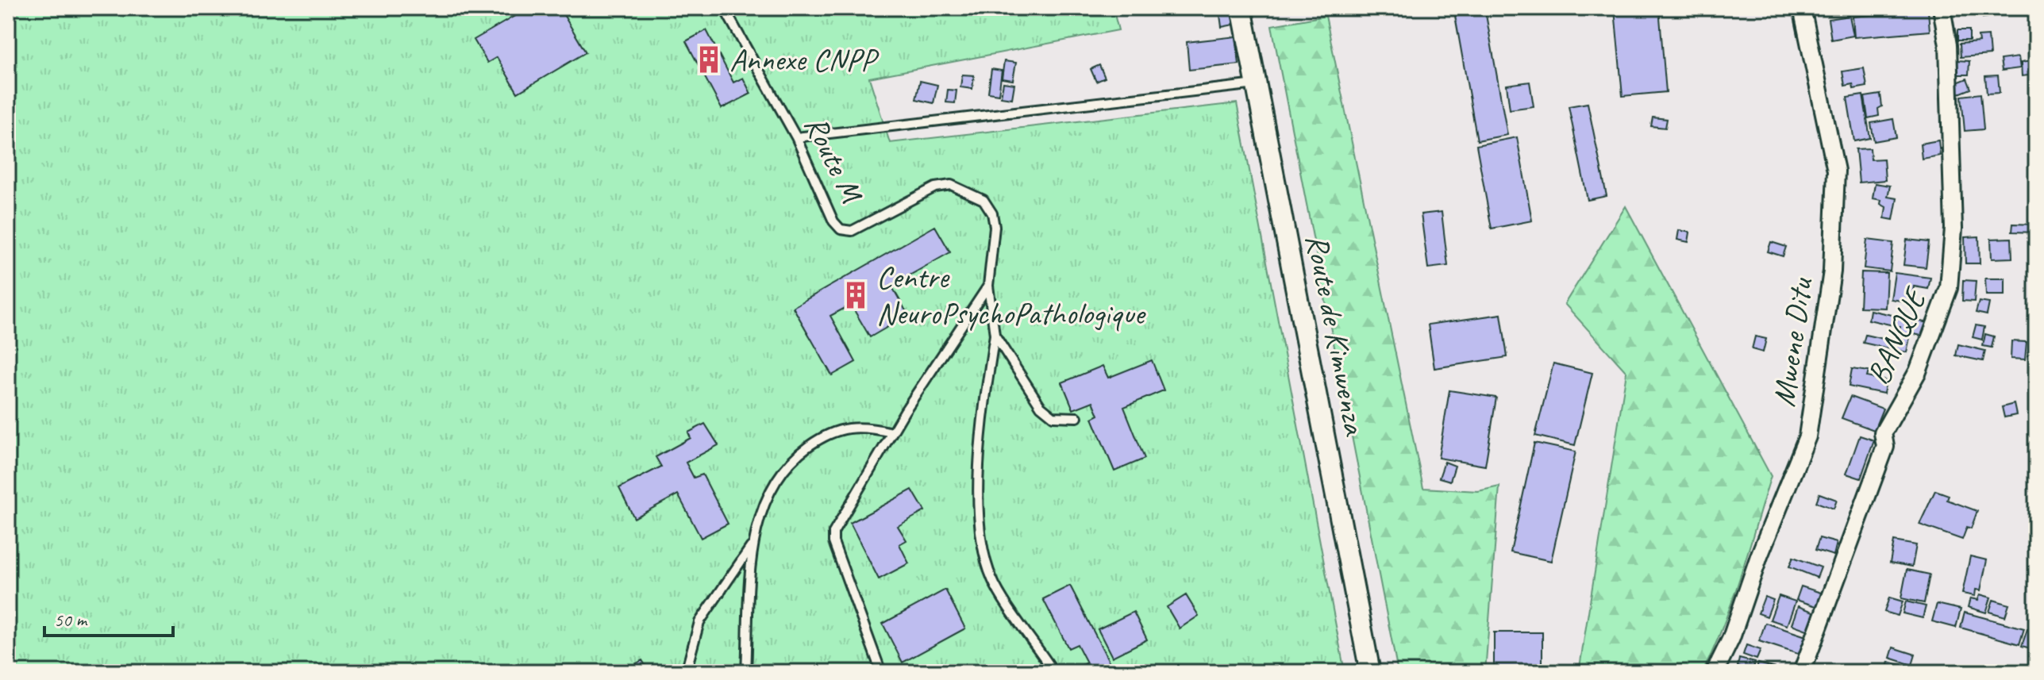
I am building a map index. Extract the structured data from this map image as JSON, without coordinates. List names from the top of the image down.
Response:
{
  "streets": {
    "street": ["Route de Kimwenza", "BANQUE", "Mwene Ditu"],
    "lane": ["Route M"]
  },
  "places": {
    "building": ["Annexe CNPP", "Centre NeuroPsychoPathologique"]
  },
  "scale_bar": "50 m"
}
